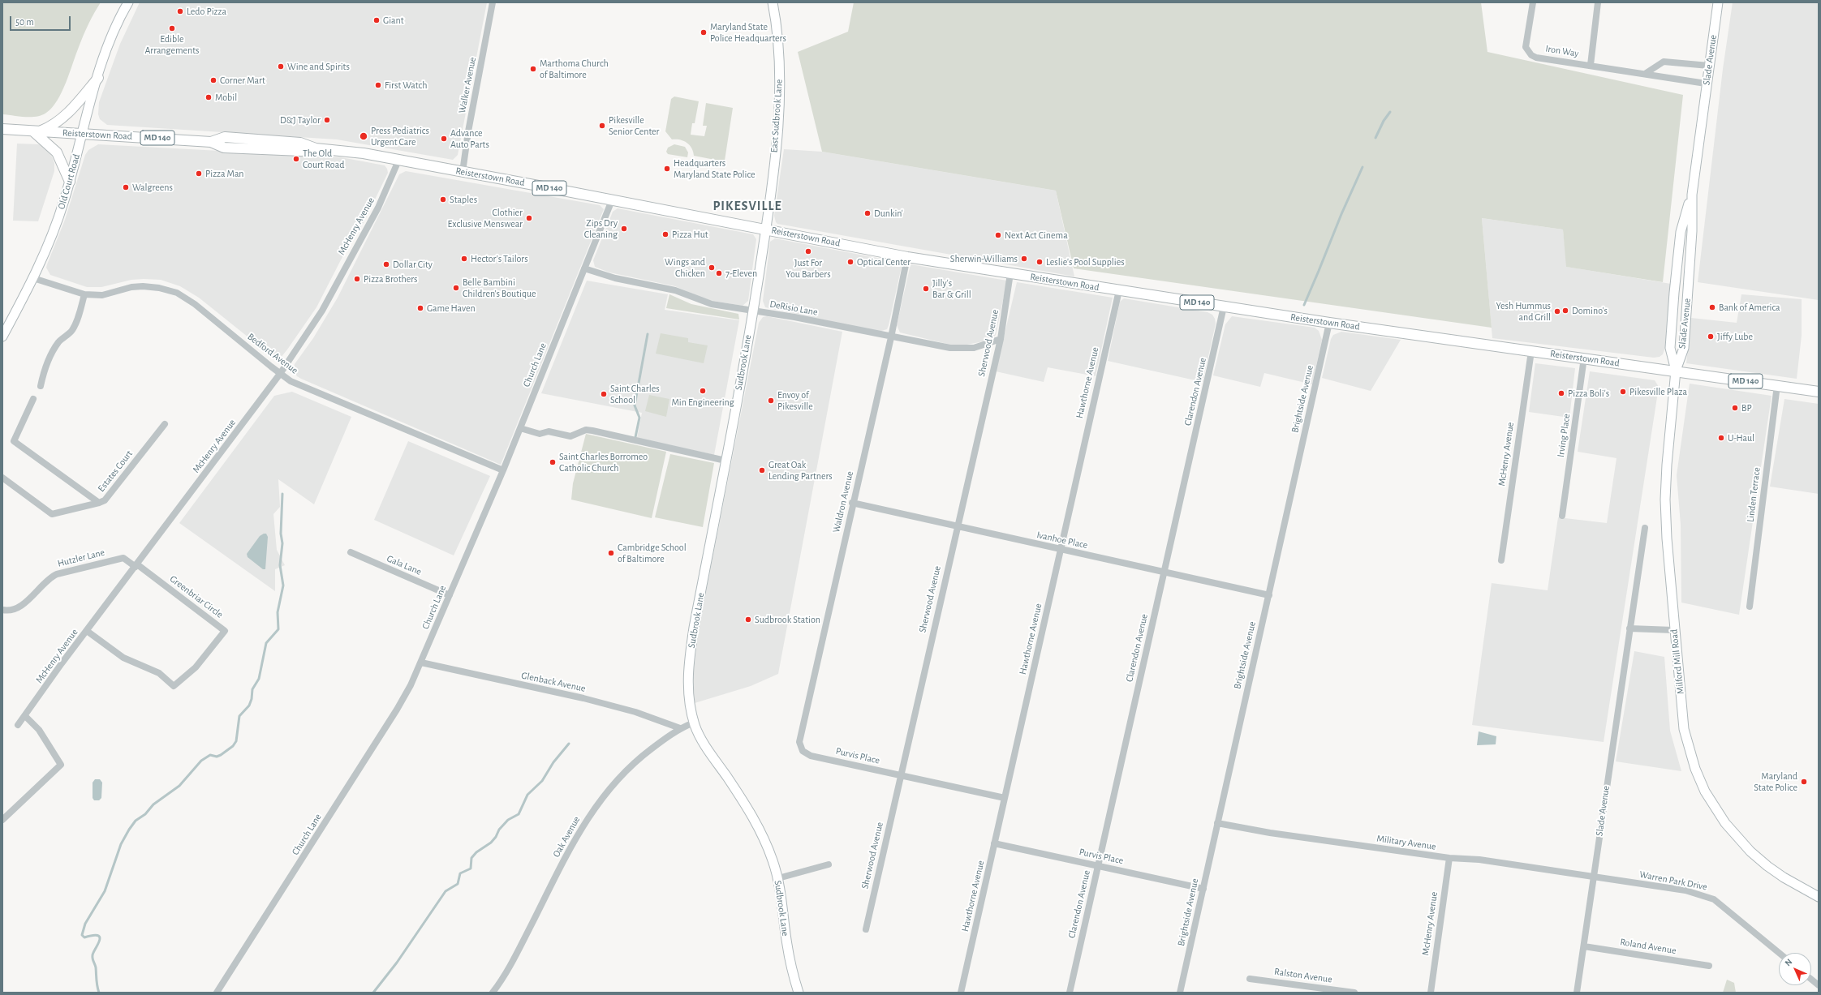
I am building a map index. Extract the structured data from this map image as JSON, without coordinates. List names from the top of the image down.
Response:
{
  "streets": {
    "main road": [
      "Slade Avenue",
      "East Sudbrook Lane",
      "Reisterstown Road",
      "MD 140",
      "Old Court Road",
      "Sudbrook Lane",
      "Milford Mill Road"
    ],
    "street": [
      "Iron Way",
      "Walker Avenue",
      "McHenry Avenue",
      "DeRisio Lane",
      "Sherwood Avenue",
      "Bedford Avenue",
      "Church Lane",
      "Hawthorne Avenue",
      "Clarendon Avenue",
      "Brightside Avenue",
      "Irving Place",
      "Estates Court",
      "Linden Terrace",
      "Waldron Avenue",
      "Ivanhoe Place",
      "Hutzler Lane",
      "Gala Lane",
      "Greenbriar Circle",
      "Glenback Avenue",
      "Purvis Place",
      "Oak Avenue",
      "Military Avenue",
      "Warren Park Drive",
      "Roland Avenue",
      "Ralston Avenue"
    ]
  },
  "crossings": [
    ["Iron Way", "Slade Avenue"],
    ["Slade Avenue", "Reisterstown Road"],
    ["Slade Avenue", "Milford Mill Road"],
    ["Slade Avenue", "Military Avenue"],
    ["Slade Avenue", "Warren Park Drive"],
    ["Slade Avenue", "Roland Avenue"],
    ["Walker Avenue", "Reisterstown Road"],
    ["East Sudbrook Lane", "Reisterstown Road"],
    ["East Sudbrook Lane", "Sudbrook Lane"],
    ["Reisterstown Road", "Old Court Road"],
    ["Reisterstown Road", "McHenry Avenue"],
    ["Reisterstown Road", "Sherwood Avenue"],
    ["Reisterstown Road", "Sudbrook Lane"],
    ["Reisterstown Road", "Church Lane"],
    ["Reisterstown Road", "Hawthorne Avenue"],
    ["Reisterstown Road", "Clarendon Avenue"],
    ["Reisterstown Road", "Brightside Avenue"],
    ["Reisterstown Road", "Irving Place"],
    ["Reisterstown Road", "Linden Terrace"],
    ["Reisterstown Road", "Waldron Avenue"],
    ["Reisterstown Road", "Milford Mill Road"],
    ["Old Court Road", "Bedford Avenue"],
    ["McHenry Avenue", "Bedford Avenue"],
    ["McHenry Avenue", "Hutzler Lane"],
    ["McHenry Avenue", "Greenbriar Circle"],
    ["McHenry Avenue", "Military Avenue"],
    ["DeRisio Lane", "Sherwood Avenue"],
    ["DeRisio Lane", "Sudbrook Lane"],
    ["DeRisio Lane", "Church Lane"],
    ["DeRisio Lane", "Waldron Avenue"],
    ["Sherwood Avenue", "Ivanhoe Place"],
    ["Sherwood Avenue", "Purvis Place"],
    ["Bedford Avenue", "Church Lane"],
    ["Sudbrook Lane", "Oak Avenue"],
    ["Church Lane", "Gala Lane"],
    ["Church Lane", "Glenback Avenue"],
    ["Hawthorne Avenue", "Ivanhoe Place"],
    ["Hawthorne Avenue", "Purvis Place"],
    ["Clarendon Avenue", "Ivanhoe Place"],
    ["Clarendon Avenue", "Purvis Place"],
    ["Brightside Avenue", "Ivanhoe Place"],
    ["Brightside Avenue", "Purvis Place"],
    ["Brightside Avenue", "Military Avenue"],
    ["Waldron Avenue", "Ivanhoe Place"],
    ["Waldron Avenue", "Purvis Place"],
    ["Hutzler Lane", "Greenbriar Circle"],
    ["Glenback Avenue", "Oak Avenue"],
    ["Military Avenue", "Warren Park Drive"]
  ],
  "districts": ["PIKESVILLE"],
  "places": [
    "Ledo Pizza",
    "Giant",
    "Edible Arrangements",
    "Maryland State Police Headquarters",
    "Wine and Spirits",
    "Marthoma Church of Baltimore",
    "Corner Mart",
    "First Watch",
    "Mobil",
    "D&J Taylor",
    "Pikesville Senior Center",
    "Press Pediatrics Urgent Care",
    "Advance Auto Parts",
    "The Old Court Road",
    "Headquarters Maryland State Police",
    "Pizza Man",
    "Walgreens",
    "Staples",
    "Dunkin'",
    "Clothier Exclusive Menswear",
    "Zips Dry Cleaning",
    "Pizza Hut",
    "Next Act Cinema",
    "Just For You Barbers",
    "Hector’s Tailors",
    "Sherwin-Williams",
    "Optical Center",
    "Leslie's Pool Supplies",
    "Dollar City",
    "Wings and Chicken",
    "7-Eleven",
    "Pizza Brothers",
    "Belle Bambini Children’s Boutique",
    "Jilly's Bar & Grill",
    "Bank of America",
    "Game Haven",
    "Domino's",
    "Yesh Hummus and Grill",
    "Jiffy Lube",
    "Min Engineering",
    "Pikesville Plaza",
    "Pizza Boli's",
    "Saint Charles School",
    "Envoy of Pikesville",
    "BP",
    "U-Haul",
    "Saint Charles Borromeo Catholic Church",
    "Great Oak Lending Partners",
    "Cambridge School of Baltimore",
    "Sudbrook Station",
    "Maryland State Police"
  ],
  "scale_bar": "50 m",
  "north": "top left"
}
